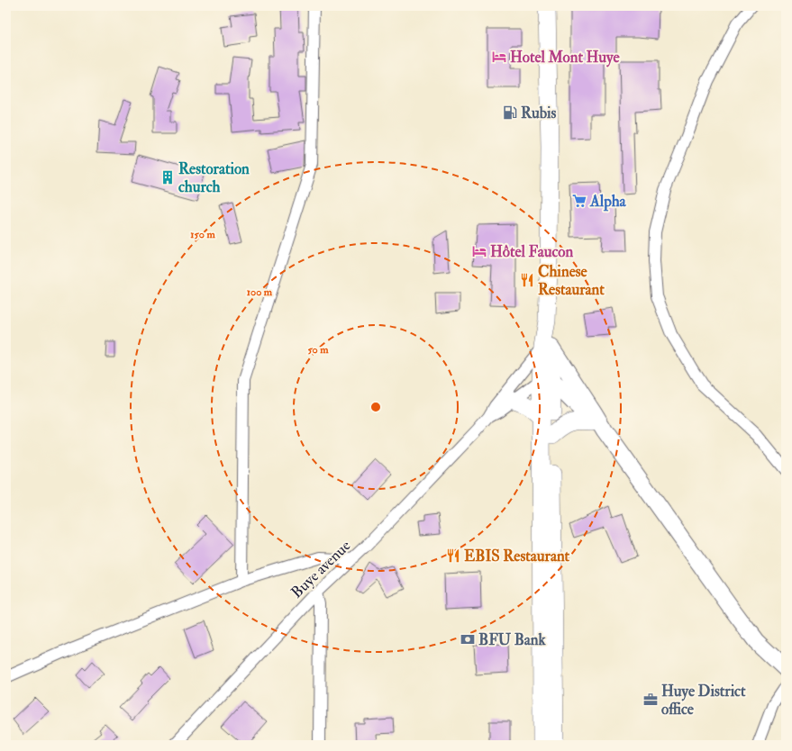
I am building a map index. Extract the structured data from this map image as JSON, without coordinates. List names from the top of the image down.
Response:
{
  "streets": {
    "street": ["Buye avenue"]
  },
  "places": {
    "hotel": ["Hotel Mont Huye", "Hôtel Faucon"],
    "fuel station": ["Rubis"],
    "building": ["Restoration church"],
    "supermarket": ["Alpha"],
    "restaurant": ["Chinese Restaurant", "EBIS Restaurant"],
    "bank": ["BFU Bank"],
    "office": ["Huye District office"]
  },
  "rings": ["150 m", "100 m", "50 m"]
}
